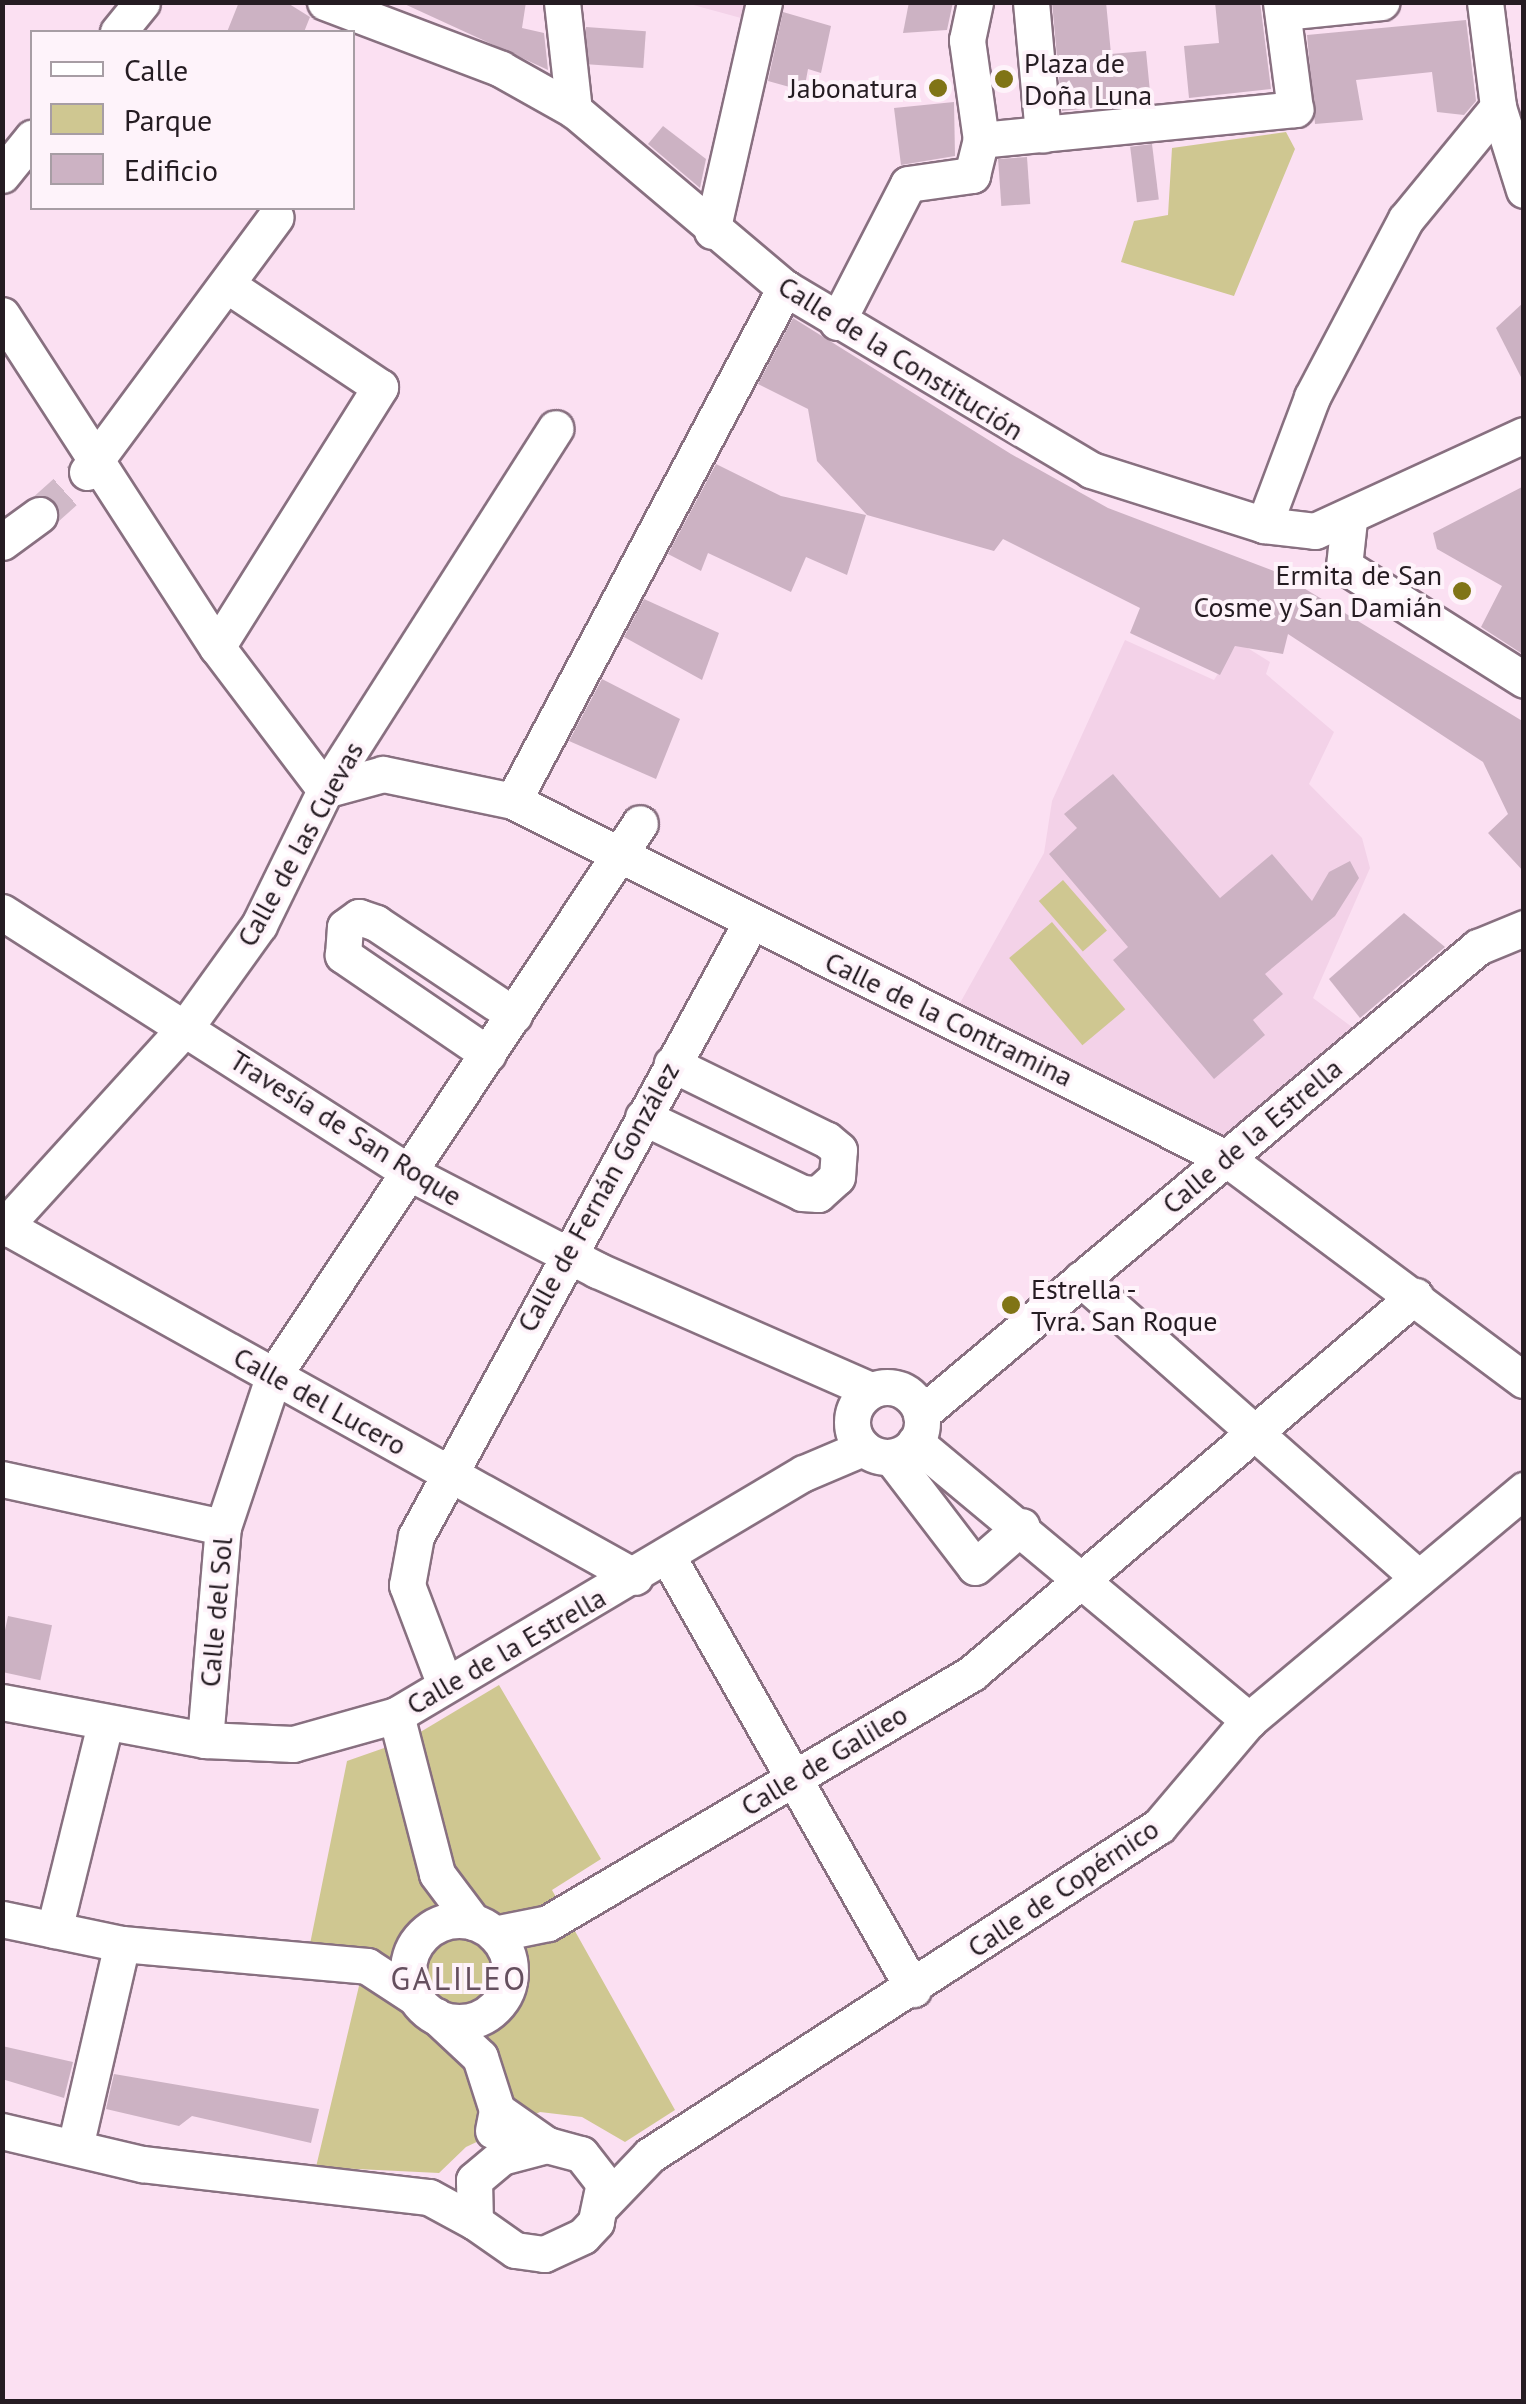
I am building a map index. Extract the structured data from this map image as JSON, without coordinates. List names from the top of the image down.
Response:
{
  "streets": {
    "street": [
      "Calle de la Constitución",
      "Calle de las Cuevas",
      "Calle de la Contramina",
      "Travesía de San Roque",
      "Calle de la Estrella",
      "Calle de Fernán González",
      "Calle del Lucero",
      "Calle del Sol",
      "Calle de Galileo",
      "Calle de Copérnico"
    ]
  },
  "crossings": [
    ["Calle de las Cuevas", "Calle de la Contramina"],
    ["Calle de las Cuevas", "Travesía de San Roque"],
    ["Calle de las Cuevas", "Calle del Lucero"],
    ["Calle de la Contramina", "Calle de la Estrella"],
    ["Calle de la Contramina", "Calle de Fernán González"],
    ["Calle de la Contramina", "Calle del Sol"],
    ["Calle de la Contramina", "Calle de Galileo"],
    ["Travesía de San Roque", "Calle de la Estrella"],
    ["Travesía de San Roque", "Calle de Fernán González"],
    ["Travesía de San Roque", "Calle del Sol"],
    ["Travesía de San Roque", "Calle de Galileo"],
    ["Travesía de San Roque", "Calle de Copérnico"],
    ["Calle de la Estrella", "Calle de Fernán González"],
    ["Calle de la Estrella", "Calle del Lucero"],
    ["Calle de la Estrella", "Calle del Sol"],
    ["Calle de Fernán González", "Calle del Lucero"],
    ["Calle del Lucero", "Calle del Sol"]
  ],
  "districts": ["GALILEO"],
  "places": [
    "Plaza de Doña Luna",
    "Jabonatura",
    "Ermita de San Cosme y San Damián",
    "Estrella - Tvra. San Roque"
  ],
  "legend": ["Calle", "Parque", "Edificio"]
}
